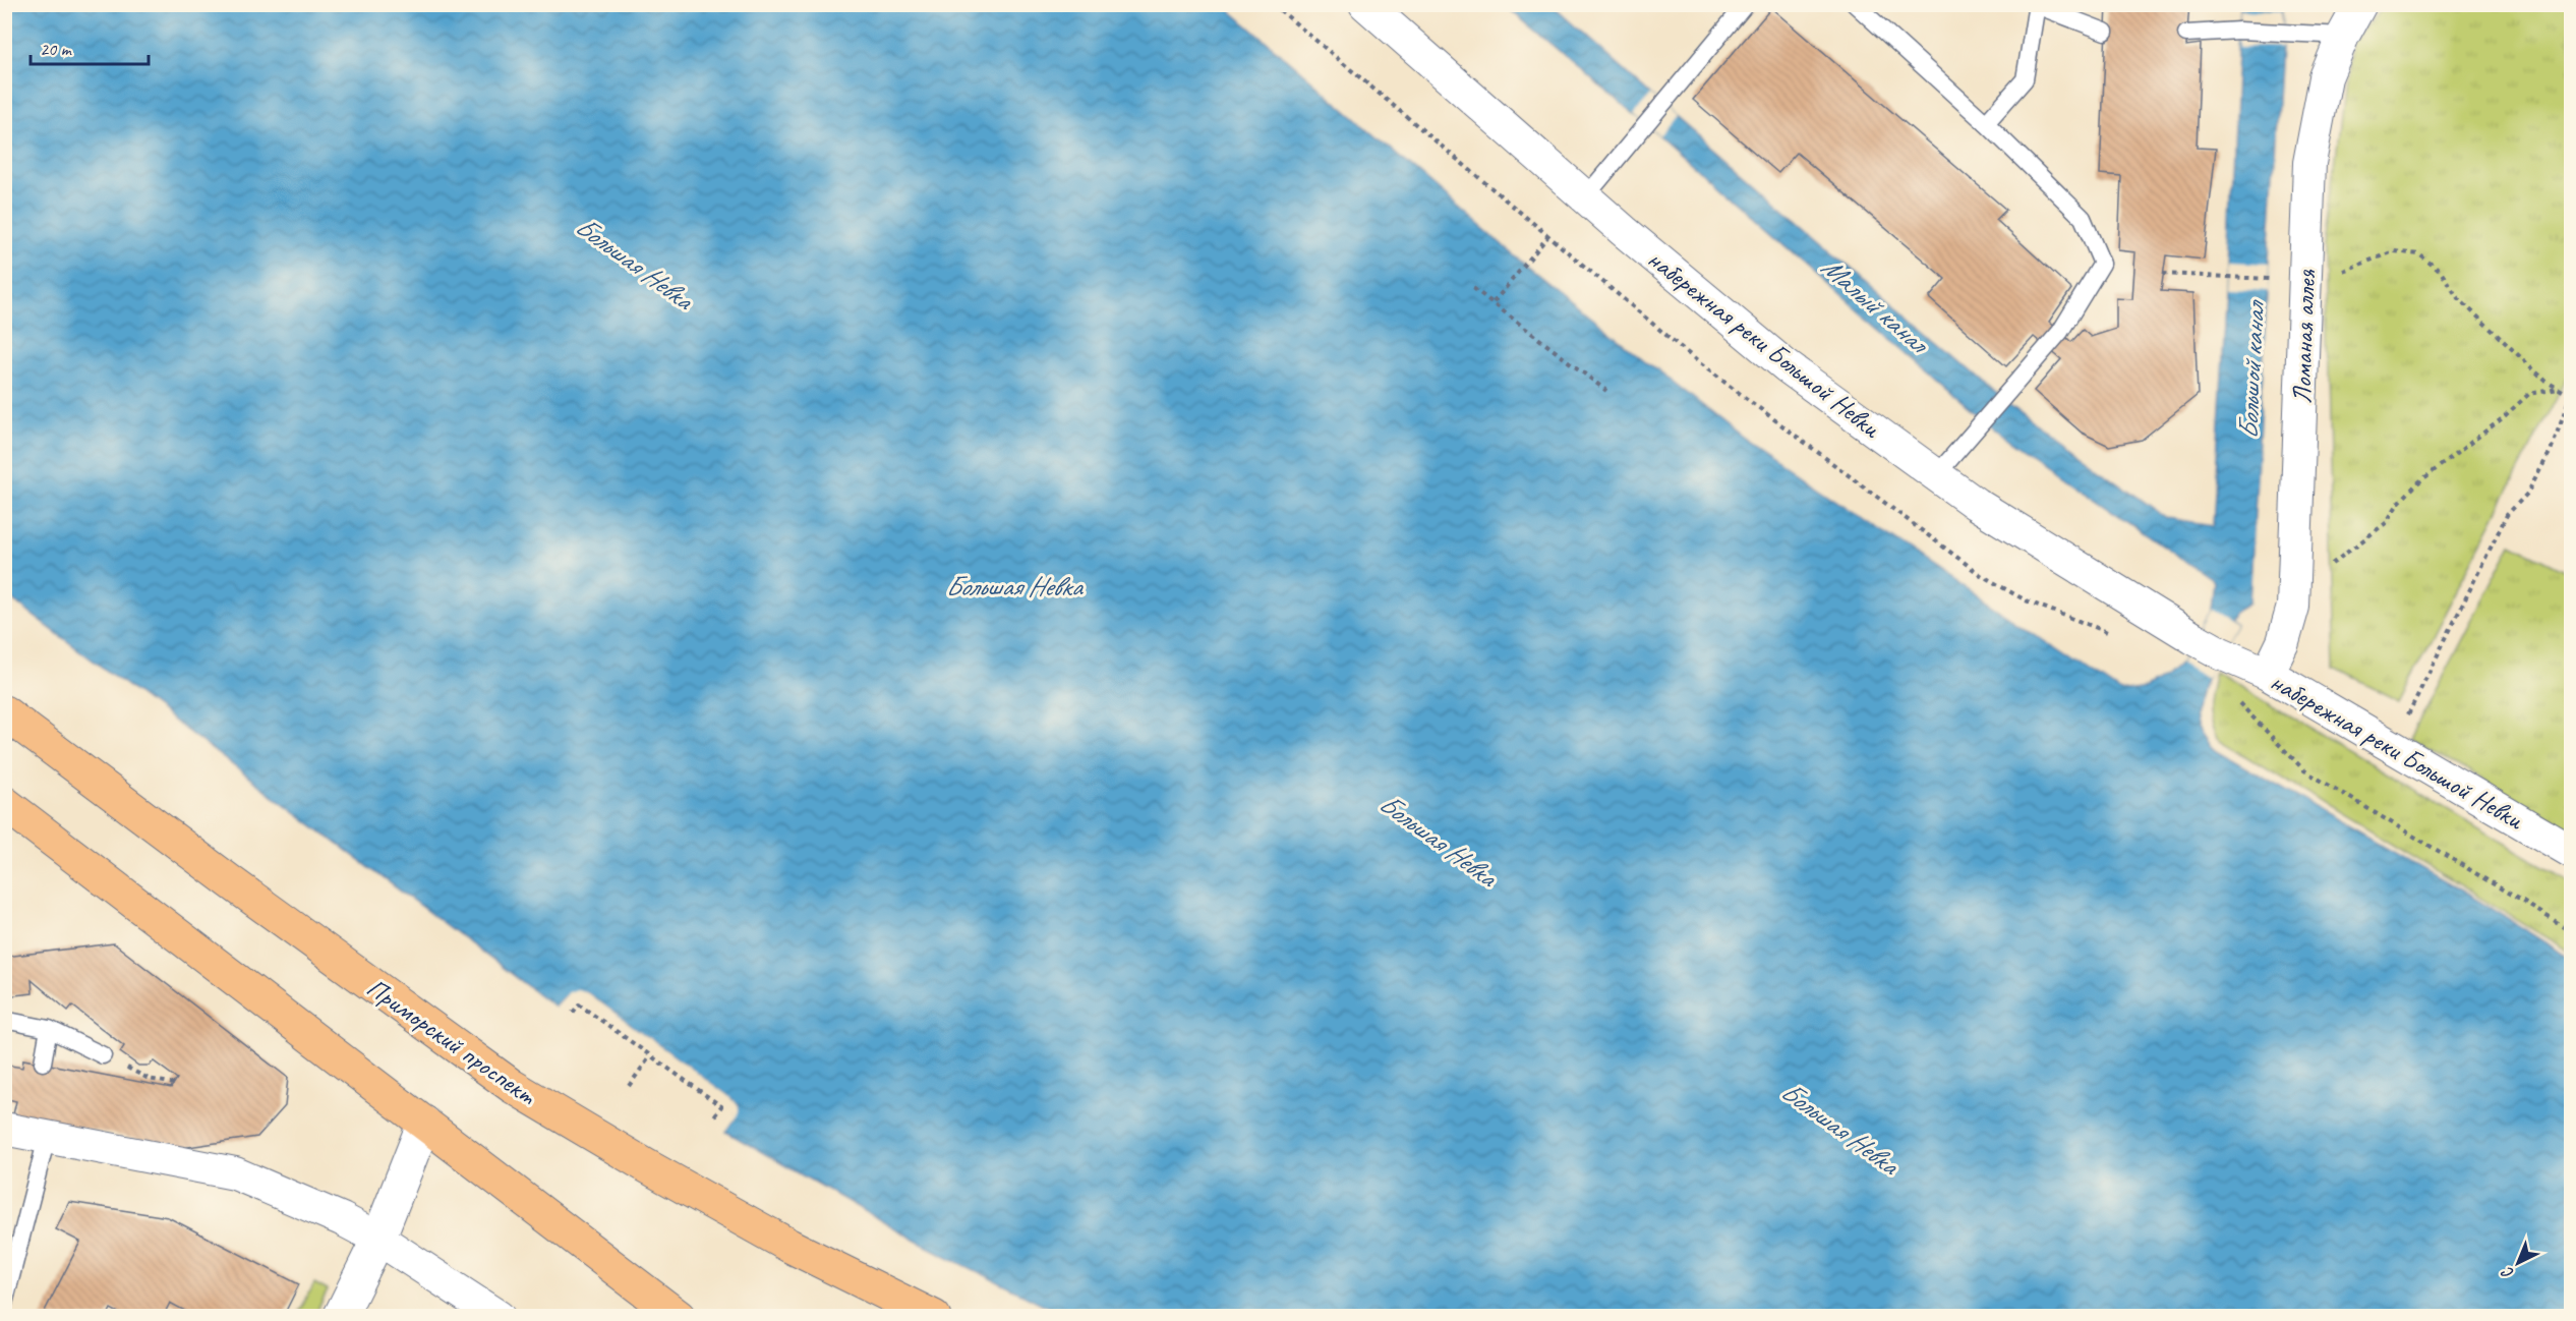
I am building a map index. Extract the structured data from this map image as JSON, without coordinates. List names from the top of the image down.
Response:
{
  "streets": {
    "main road": ["Приморский проспект"],
    "street": ["Ломаная аллея", "набережная реки Большой Невки"]
  },
  "crossings": [
    ["Ломаная аллея", "набережная реки Большой Невки"]
  ],
  "water": ["Большая Невка", "Малый канал", "Большой канал"],
  "scale_bar": "20 m",
  "north": "bottom left"
}
